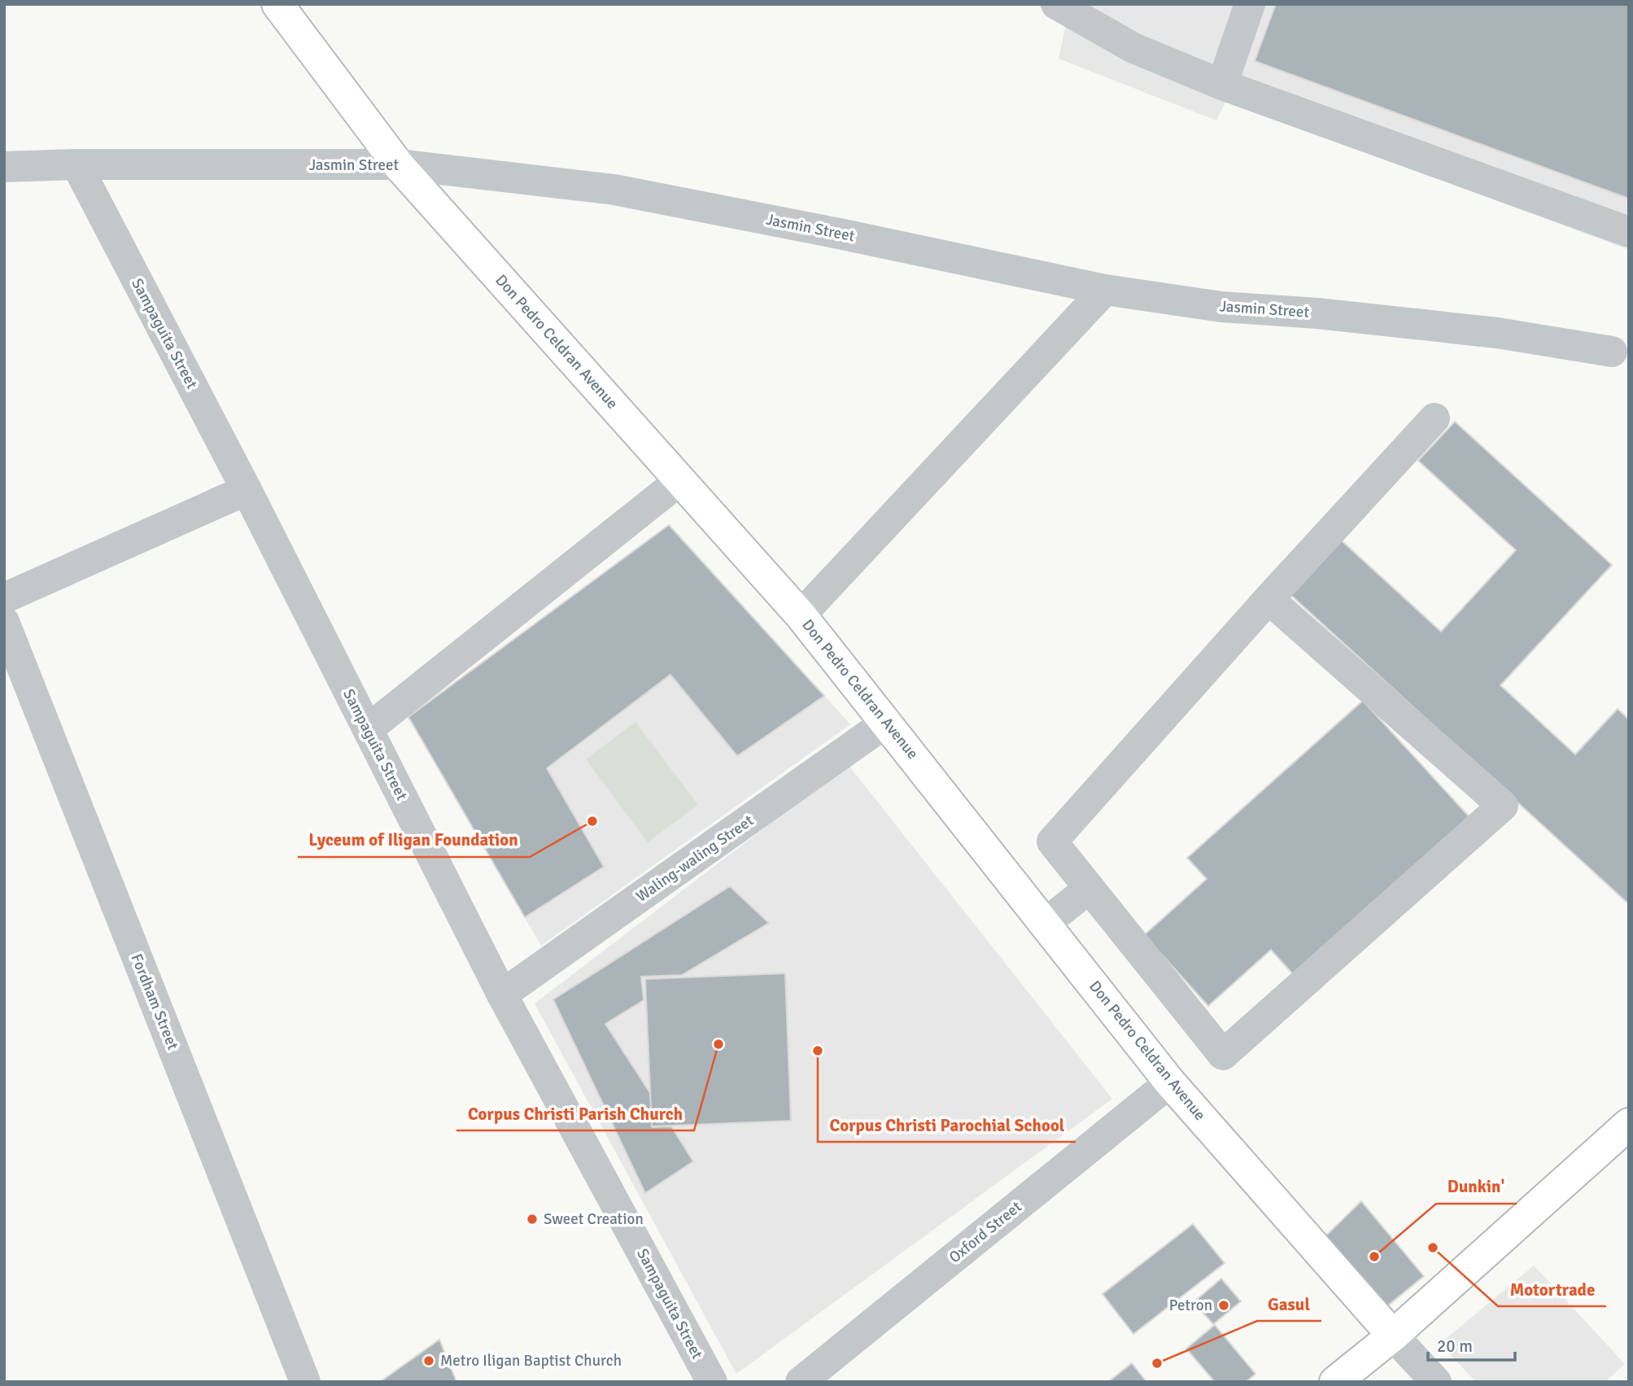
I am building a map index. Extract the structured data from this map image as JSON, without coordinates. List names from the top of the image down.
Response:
{
  "streets": {
    "main road": ["Don Pedro Celdran Avenue"],
    "street": [
      "Jasmin Street",
      "Sampaguita Street",
      "Waling-waling Street",
      "Fordham Street",
      "Oxford Street"
    ]
  },
  "crossings": [
    ["Jasmin Street", "Sampaguita Street"],
    ["Jasmin Street", "Don Pedro Celdran Avenue"],
    ["Sampaguita Street", "Waling-waling Street"],
    ["Don Pedro Celdran Avenue", "Waling-waling Street"],
    ["Don Pedro Celdran Avenue", "Oxford Street"]
  ],
  "places": [
    "Lyceum of Iligan Foundation",
    "Corpus Christi Parish Church",
    "Corpus Christi Parochial School",
    "Sweet Creation",
    "Motortrade",
    "Dunkin'",
    "Petron",
    "Metro Iligan Baptist Church",
    "Gasul"
  ],
  "scale_bar": "20 m"
}
